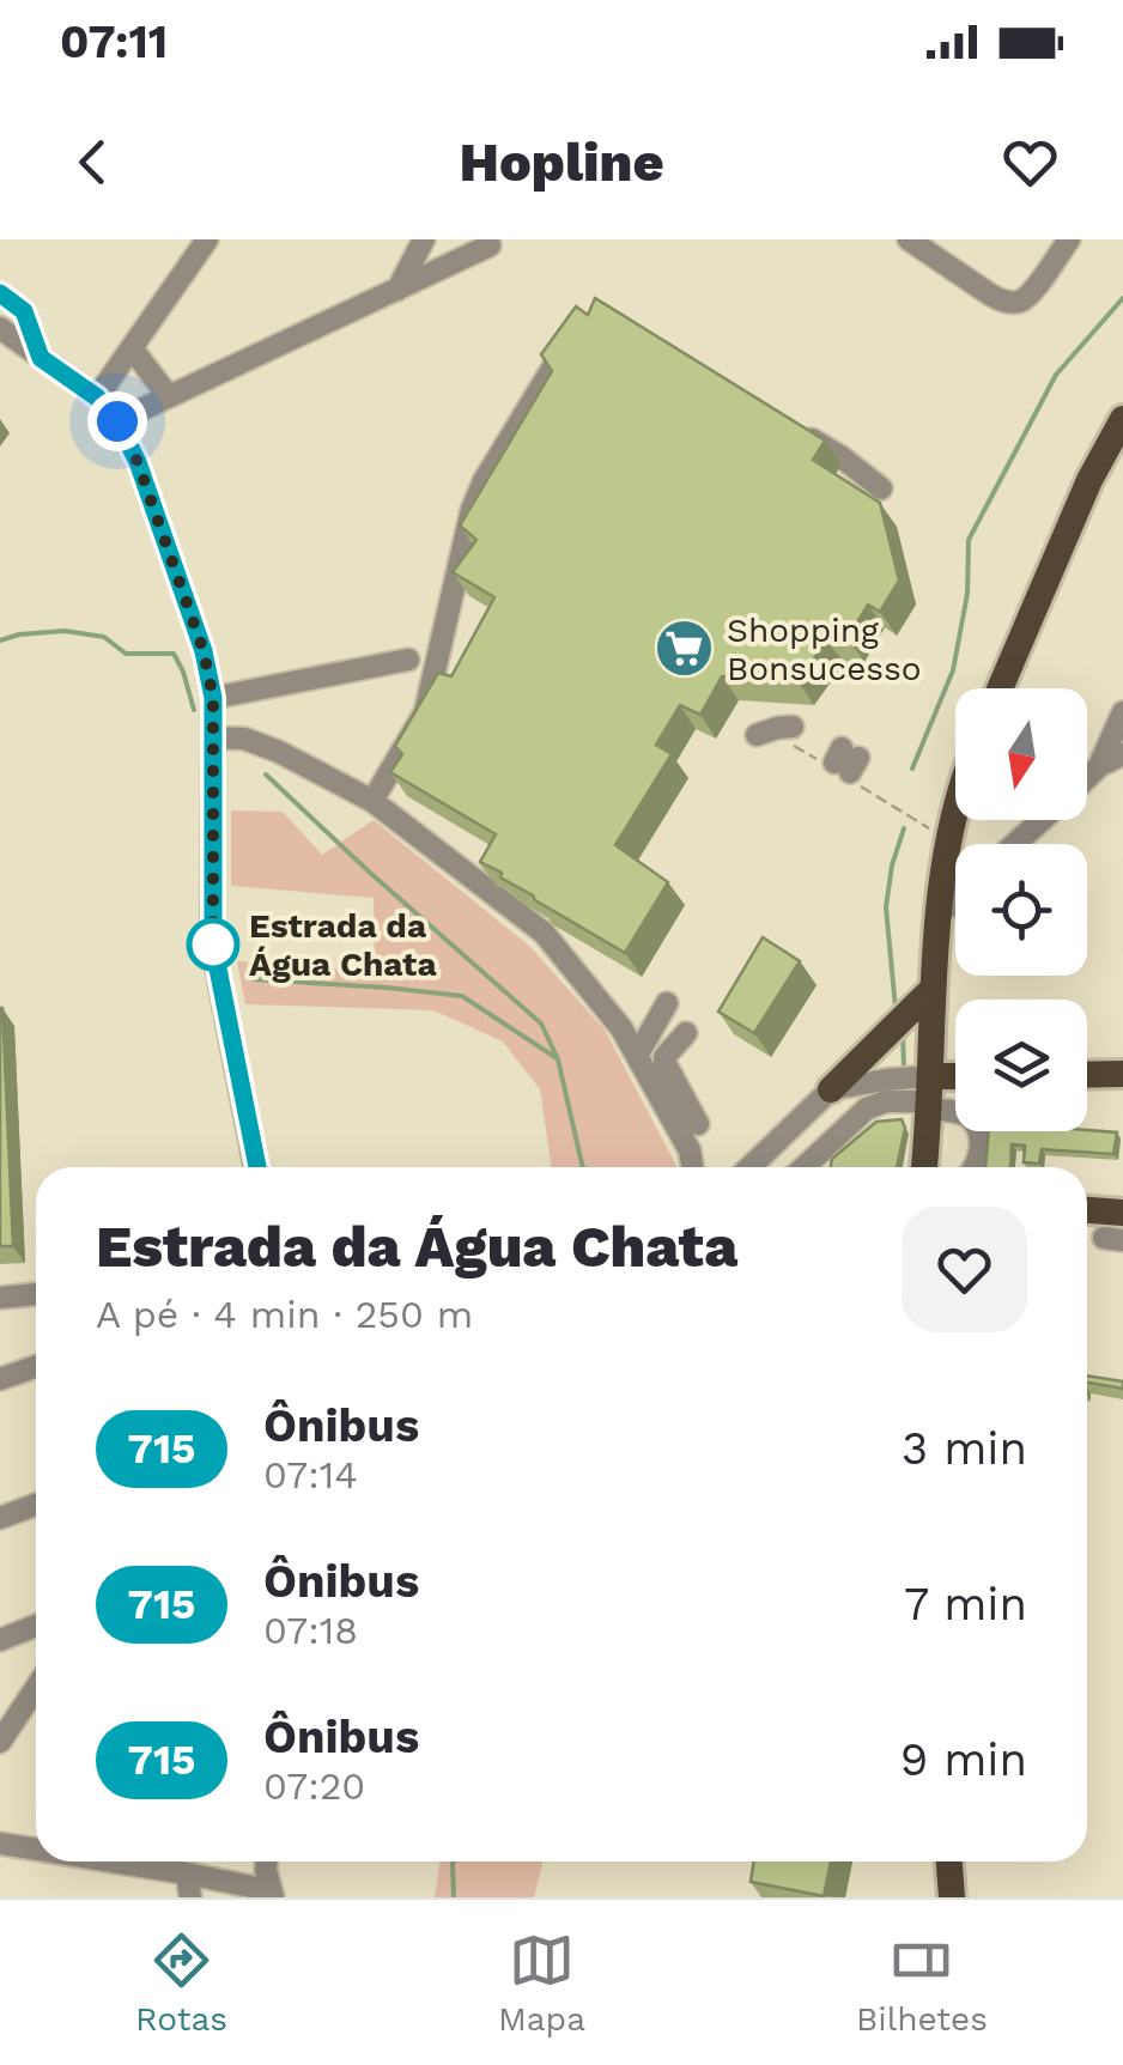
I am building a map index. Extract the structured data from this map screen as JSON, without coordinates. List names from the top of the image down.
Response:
{
  "places": {
    "supermarket": ["Shopping Bonsucesso"],
    "other": ["Estrada da Água Chata"]
  },
  "lines": ["bus line 715"],
  "north": "bottom",
  "page": {
    "status": "07:11",
    "header": "Hopline",
    "heading": ["Estrada da Água Chata", "A pé · 4 min · 250 m"],
    "list": [
      {
        "mark": "715",
        "name": "Ônibus",
        "note": "07:14",
        "value": "3 min"
      },
      {
        "mark": "715",
        "name": "Ônibus",
        "note": "07:18",
        "value": "7 min"
      },
      {
        "mark": "715",
        "name": "Ônibus",
        "note": "07:20",
        "value": "9 min"
      }
    ],
    "tabs": ["Rotas", "Mapa", "Bilhetes"]
  }
}
